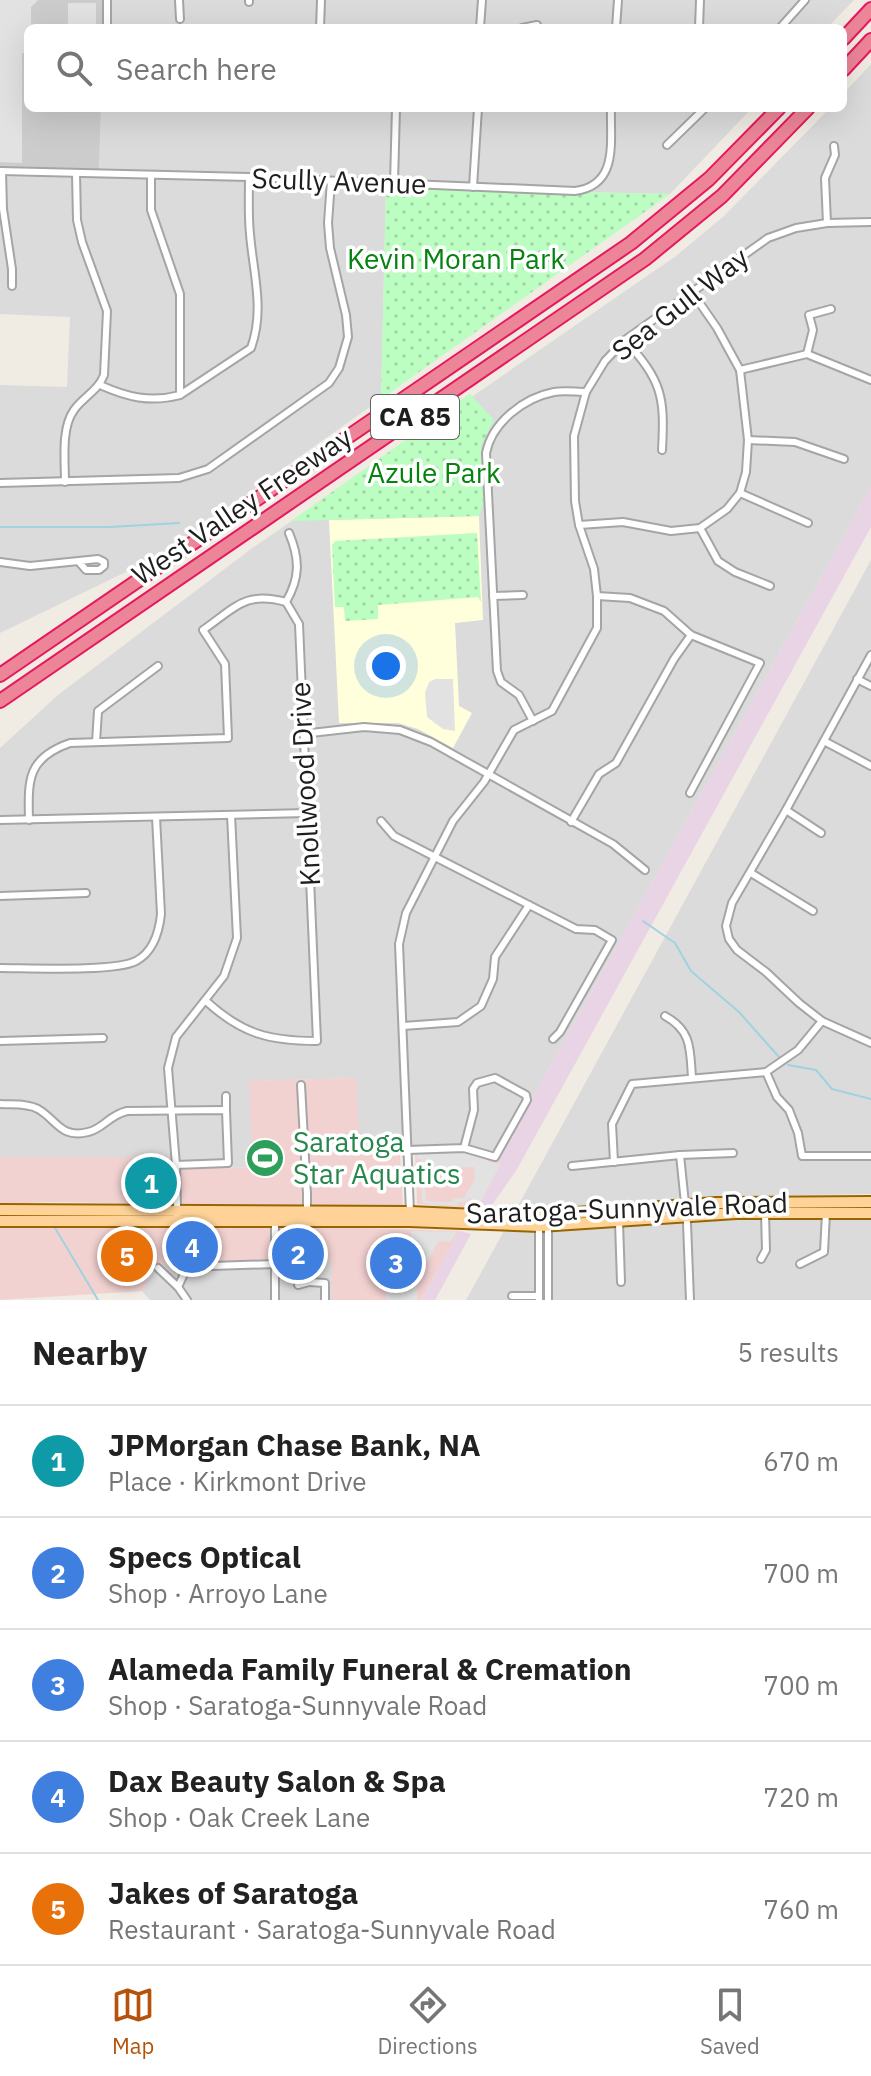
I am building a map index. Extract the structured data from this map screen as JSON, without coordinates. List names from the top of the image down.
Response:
{
  "streets": {
    "highway": ["CA 85", "West Valley Freeway"],
    "main road": ["Saratoga-Sunnyvale Road"],
    "street": ["Scully Avenue", "Sea Gull Way", "Knollwood Drive"]
  },
  "crossings": [
    ["Sea Gull Way", "Saratoga-Sunnyvale Road"]
  ],
  "parks": ["Kevin Moran Park", "Azule Park"],
  "places": {
    "sports": ["Saratoga Star Aquatics"]
  },
  "page": {
    "search": "Search here",
    "pins": [
      "1",
      "4",
      "2",
      "5",
      "3"
    ],
    "heading": ["Nearby", "5 results"],
    "list": [
      {
        "mark": "1",
        "name": "JPMorgan Chase Bank, NA",
        "note": "Place · Kirkmont Drive",
        "value": "670 m"
      },
      {
        "mark": "2",
        "name": "Specs Optical",
        "note": "Shop · Arroyo Lane",
        "value": "700 m"
      },
      {
        "mark": "3",
        "name": "Alameda Family Funeral & Cremation",
        "note": "Shop · Saratoga-Sunnyvale Road",
        "value": "700 m"
      },
      {
        "mark": "4",
        "name": "Dax Beauty Salon & Spa",
        "note": "Shop · Oak Creek Lane",
        "value": "720 m"
      },
      {
        "mark": "5",
        "name": "Jakes of Saratoga",
        "note": "Restaurant · Saratoga-Sunnyvale Road",
        "value": "760 m"
      }
    ],
    "nav": ["Map", "Directions", "Saved"]
  }
}
